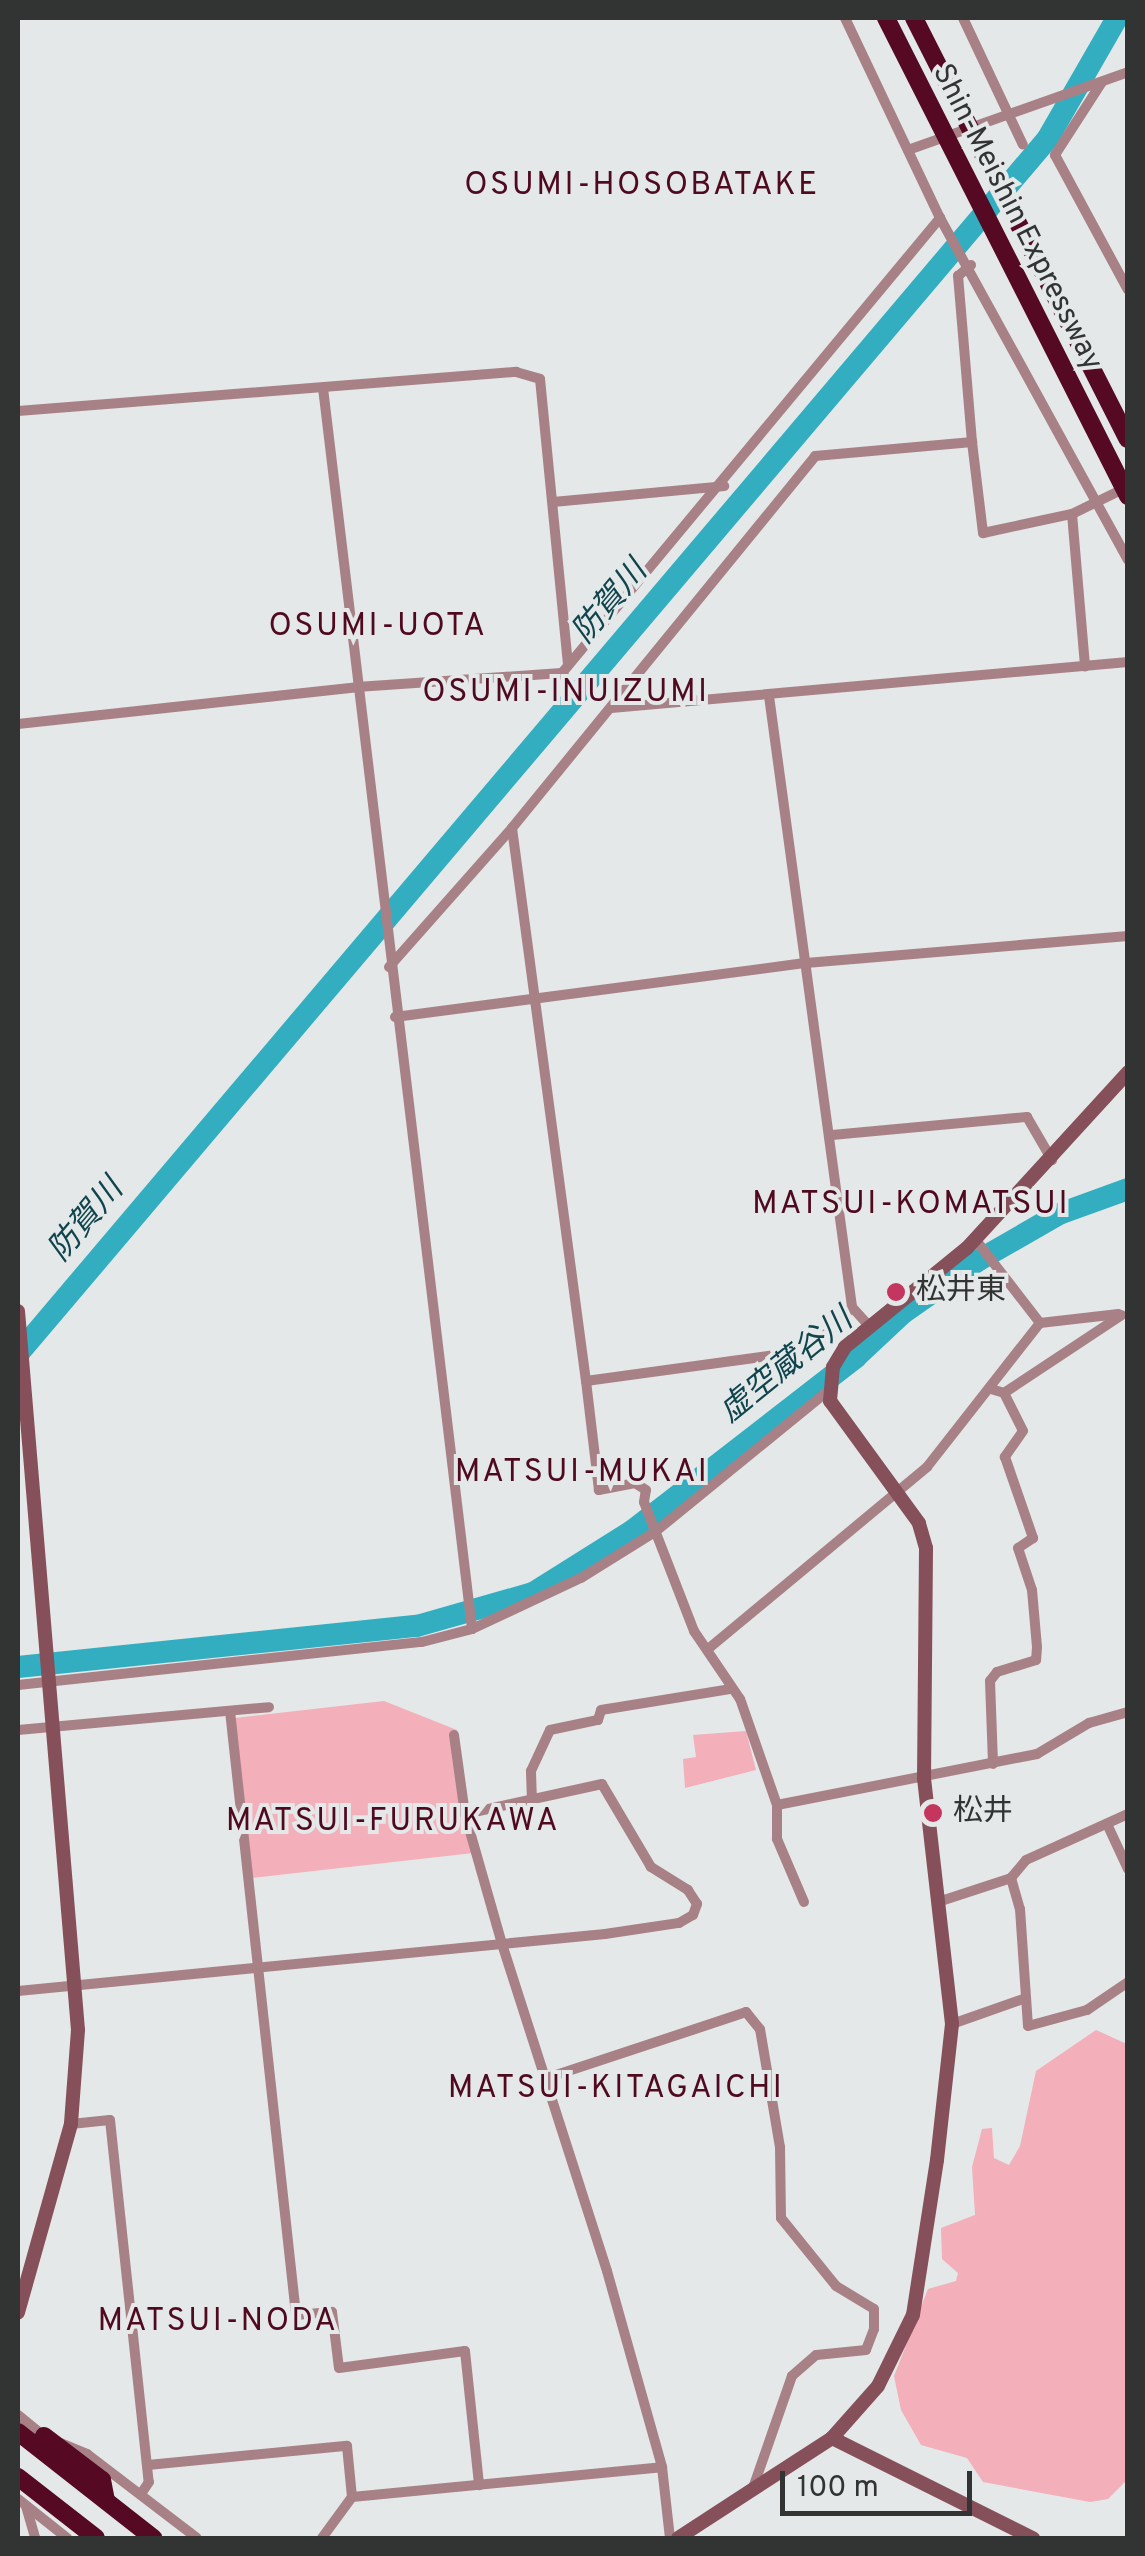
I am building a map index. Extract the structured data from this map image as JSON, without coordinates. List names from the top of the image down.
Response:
{
  "streets": {
    "highway": ["Shin-Meishin Expressway"]
  },
  "districts": [
    "OSUMI-HOSOBATAKE",
    "OSUMI-UOTA",
    "OSUMI-INUIZUMI",
    "MATSUI-KOMATSUI",
    "MATSUI-MUKAI",
    "MATSUI-FURUKAWA",
    "MATSUI-KITAGAICHI",
    "MATSUI-NODA"
  ],
  "water": ["防賀川", "虚空蔵谷川"],
  "places": ["松井東", "松井"],
  "scale_bar": "100 m"
}
